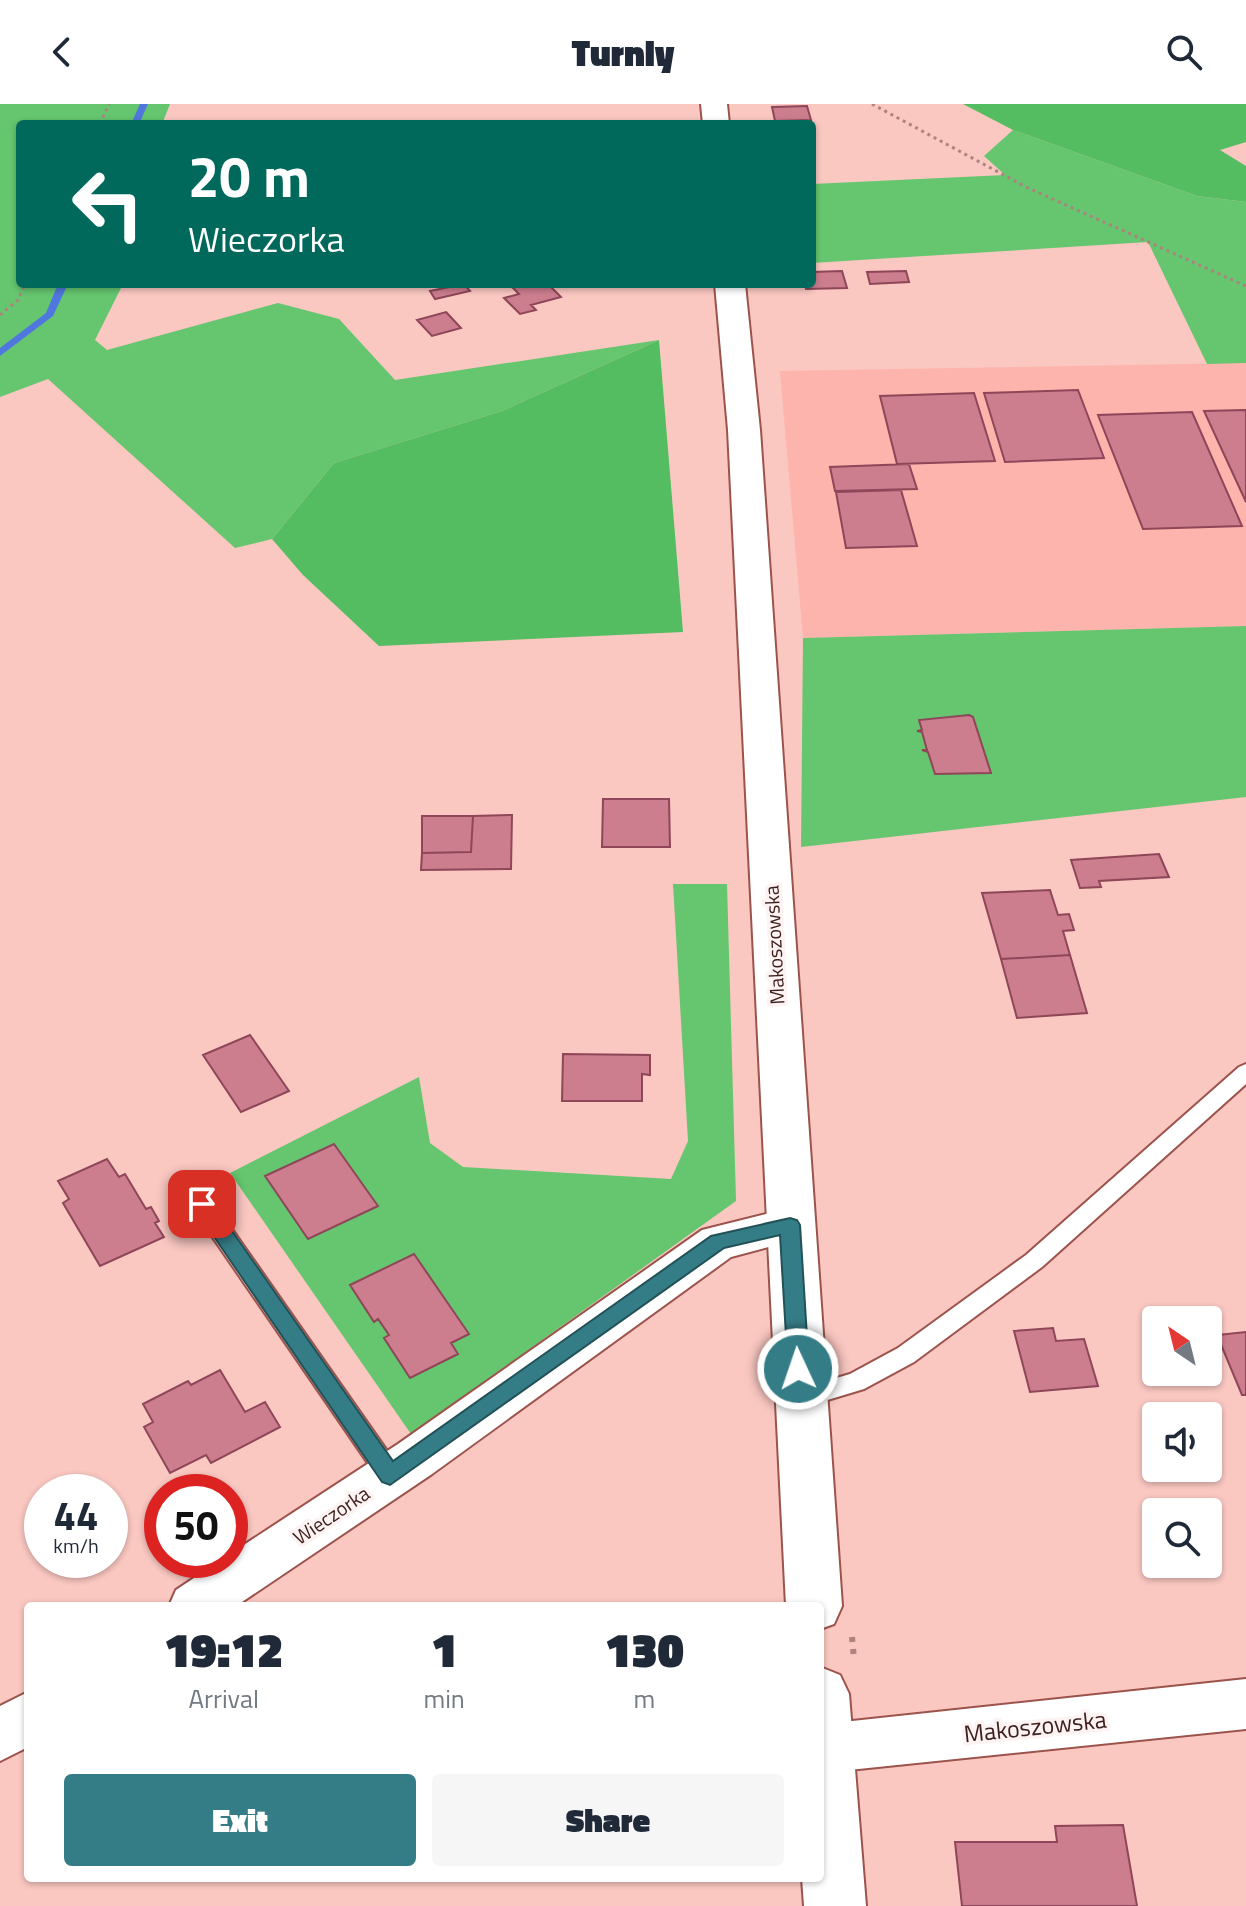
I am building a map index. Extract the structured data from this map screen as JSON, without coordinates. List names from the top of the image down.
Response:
{
  "streets": {
    "main road": ["Makoszowska"],
    "street": ["Wieczorka"]
  },
  "crossings": [
    ["Makoszowska", "Wieczorka"]
  ],
  "north": "top left",
  "page": {
    "header": "Turnly",
    "turn": ["20 m", "Wieczorka"],
    "speed": "44 km/h",
    "limit": "50",
    "eta": [
      "19:12",
      "Arrival",
      "1",
      "min",
      "130",
      "m"
    ],
    "buttons": ["Exit", "Share"]
  }
}
